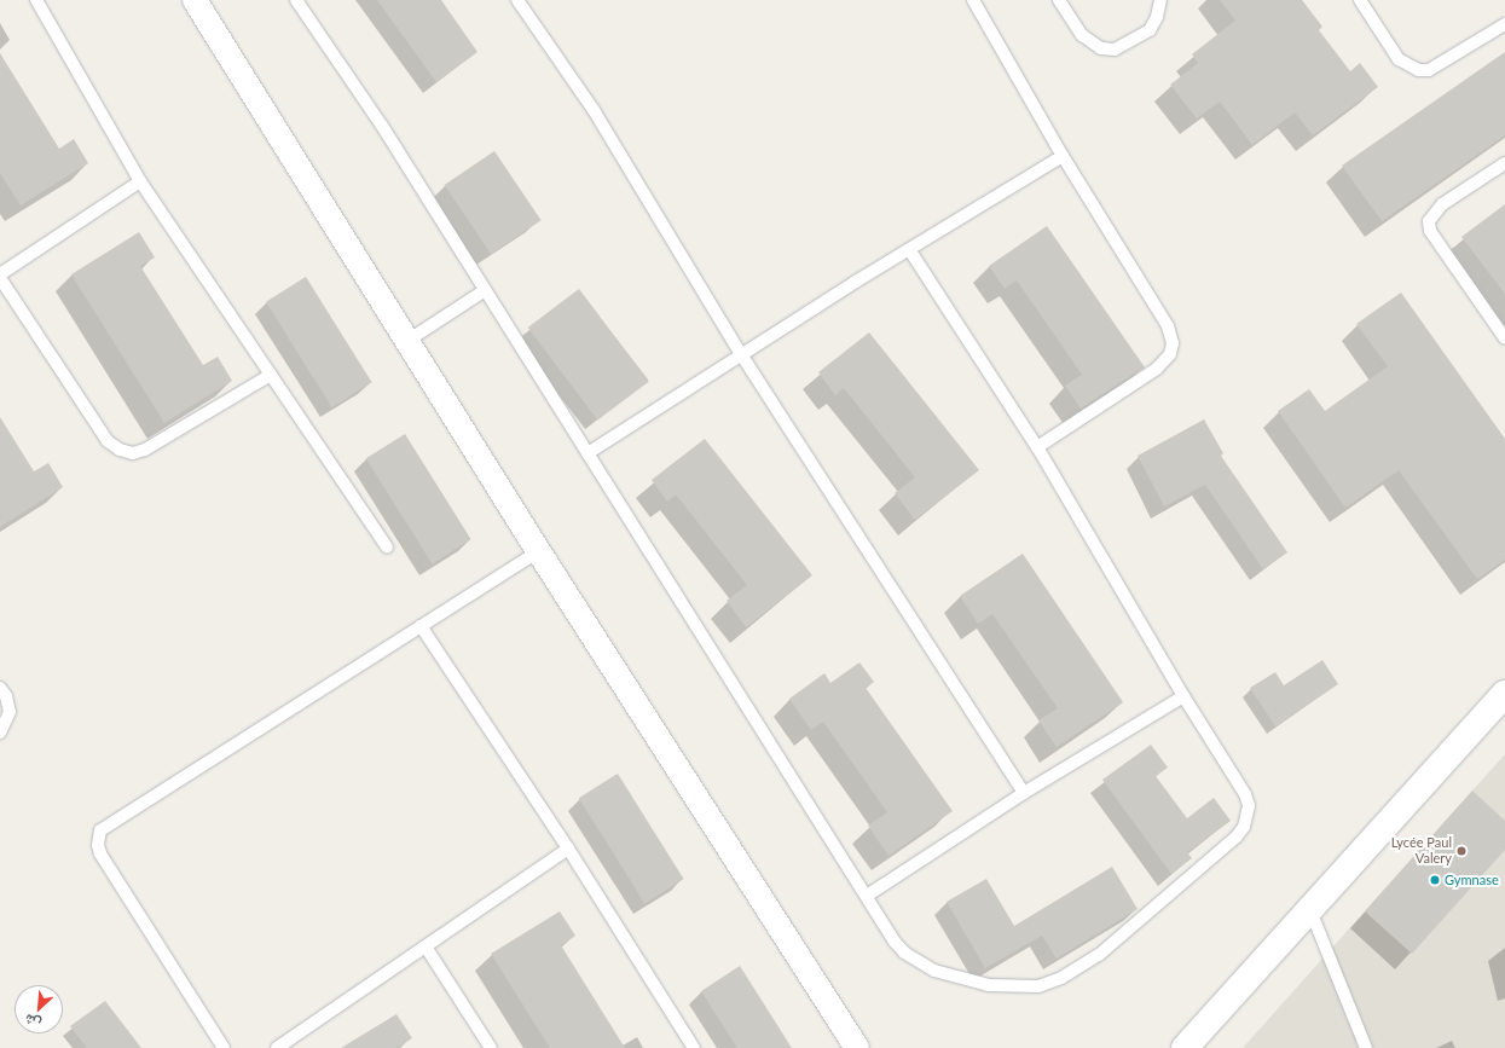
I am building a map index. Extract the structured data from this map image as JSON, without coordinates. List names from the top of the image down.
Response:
{
  "places": ["Lycée Paul Valery", "Gymnase"],
  "north": "bottom left"
}
